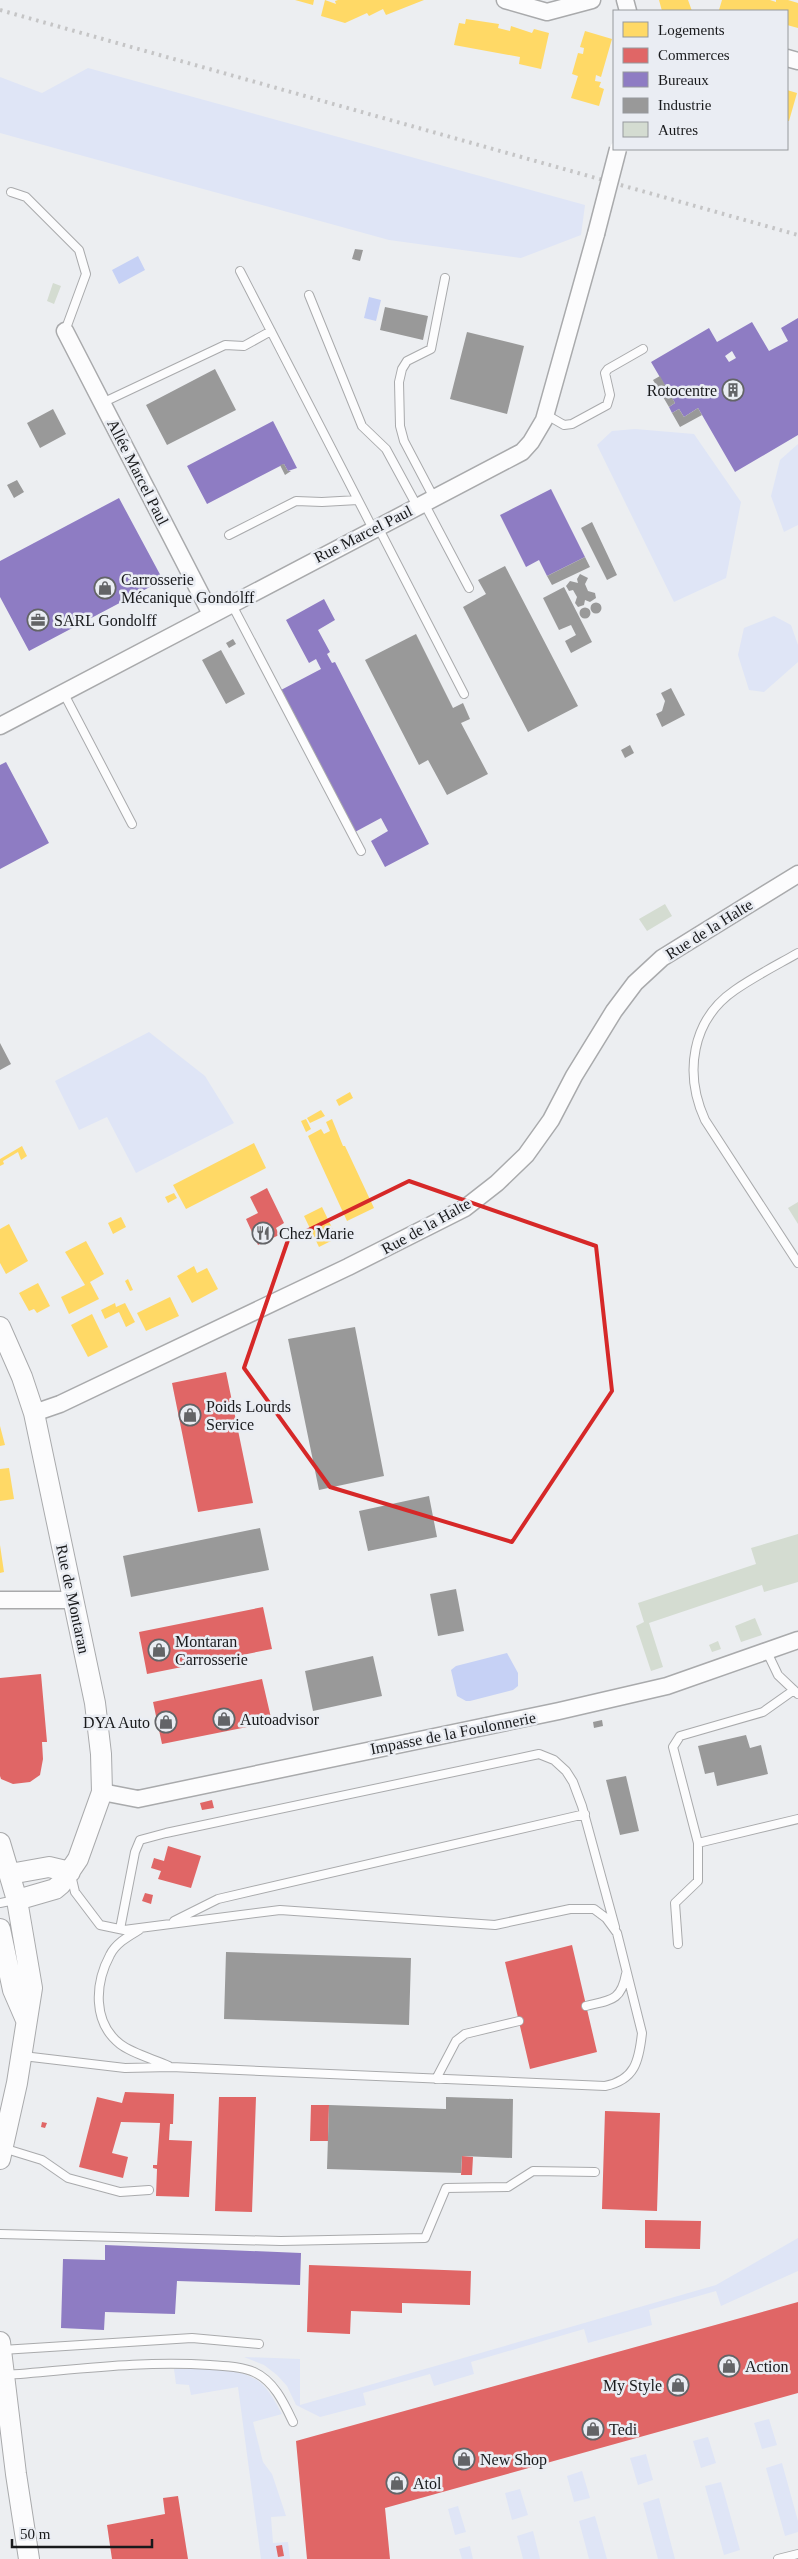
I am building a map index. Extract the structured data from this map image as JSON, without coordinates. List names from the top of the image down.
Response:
{
  "streets": {
    "street": [
      "Allée Marcel Paul",
      "Rue Marcel Paul",
      "Rue de la Halte",
      "Rue de Montaran",
      "Impasse de la Foulonnerie"
    ]
  },
  "crossings": [
    ["Allée Marcel Paul", "Rue Marcel Paul"],
    ["Rue de la Halte", "Rue de Montaran"],
    ["Rue de Montaran", "Impasse de la Foulonnerie"]
  ],
  "places": {
    "building": ["Rotocentre"],
    "shop": [
      "Carrosserie Mécanique Gondolff",
      "Poids Lourds Service",
      "Montaran Carrosserie",
      "Autoadvisor",
      "DYA Auto",
      "Action",
      "My Style",
      "Tedi",
      "New Shop",
      "Atol"
    ],
    "office": ["SARL Gondolff"],
    "restaurant": ["Chez Marie"]
  },
  "legend": [
    "Logements",
    "Commerces",
    "Bureaux",
    "Industrie",
    "Autres"
  ],
  "scale_bar": "50 m"
}
